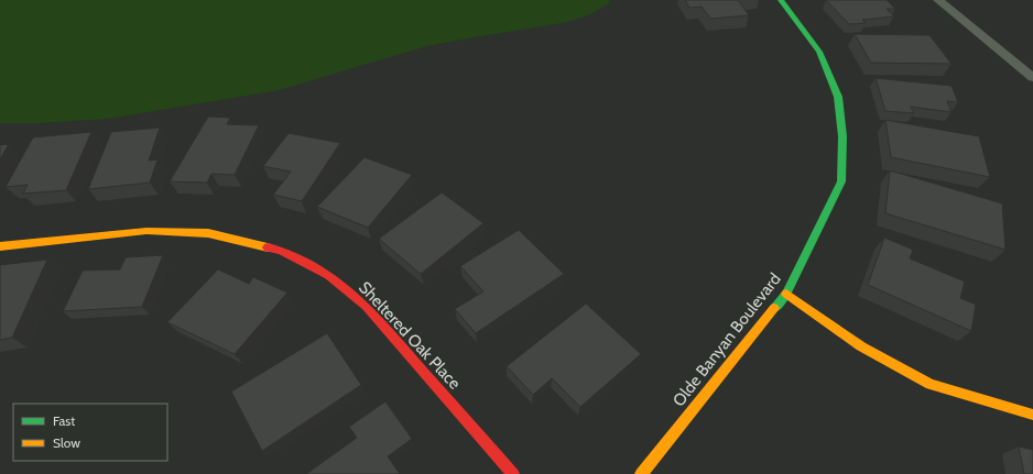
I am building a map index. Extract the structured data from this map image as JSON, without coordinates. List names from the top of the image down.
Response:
{
  "streets": {
    "street": ["Sheltered Oak Place", "Olde Banyan Boulevard"]
  },
  "legend": ["Fast", "Slow"]
}
